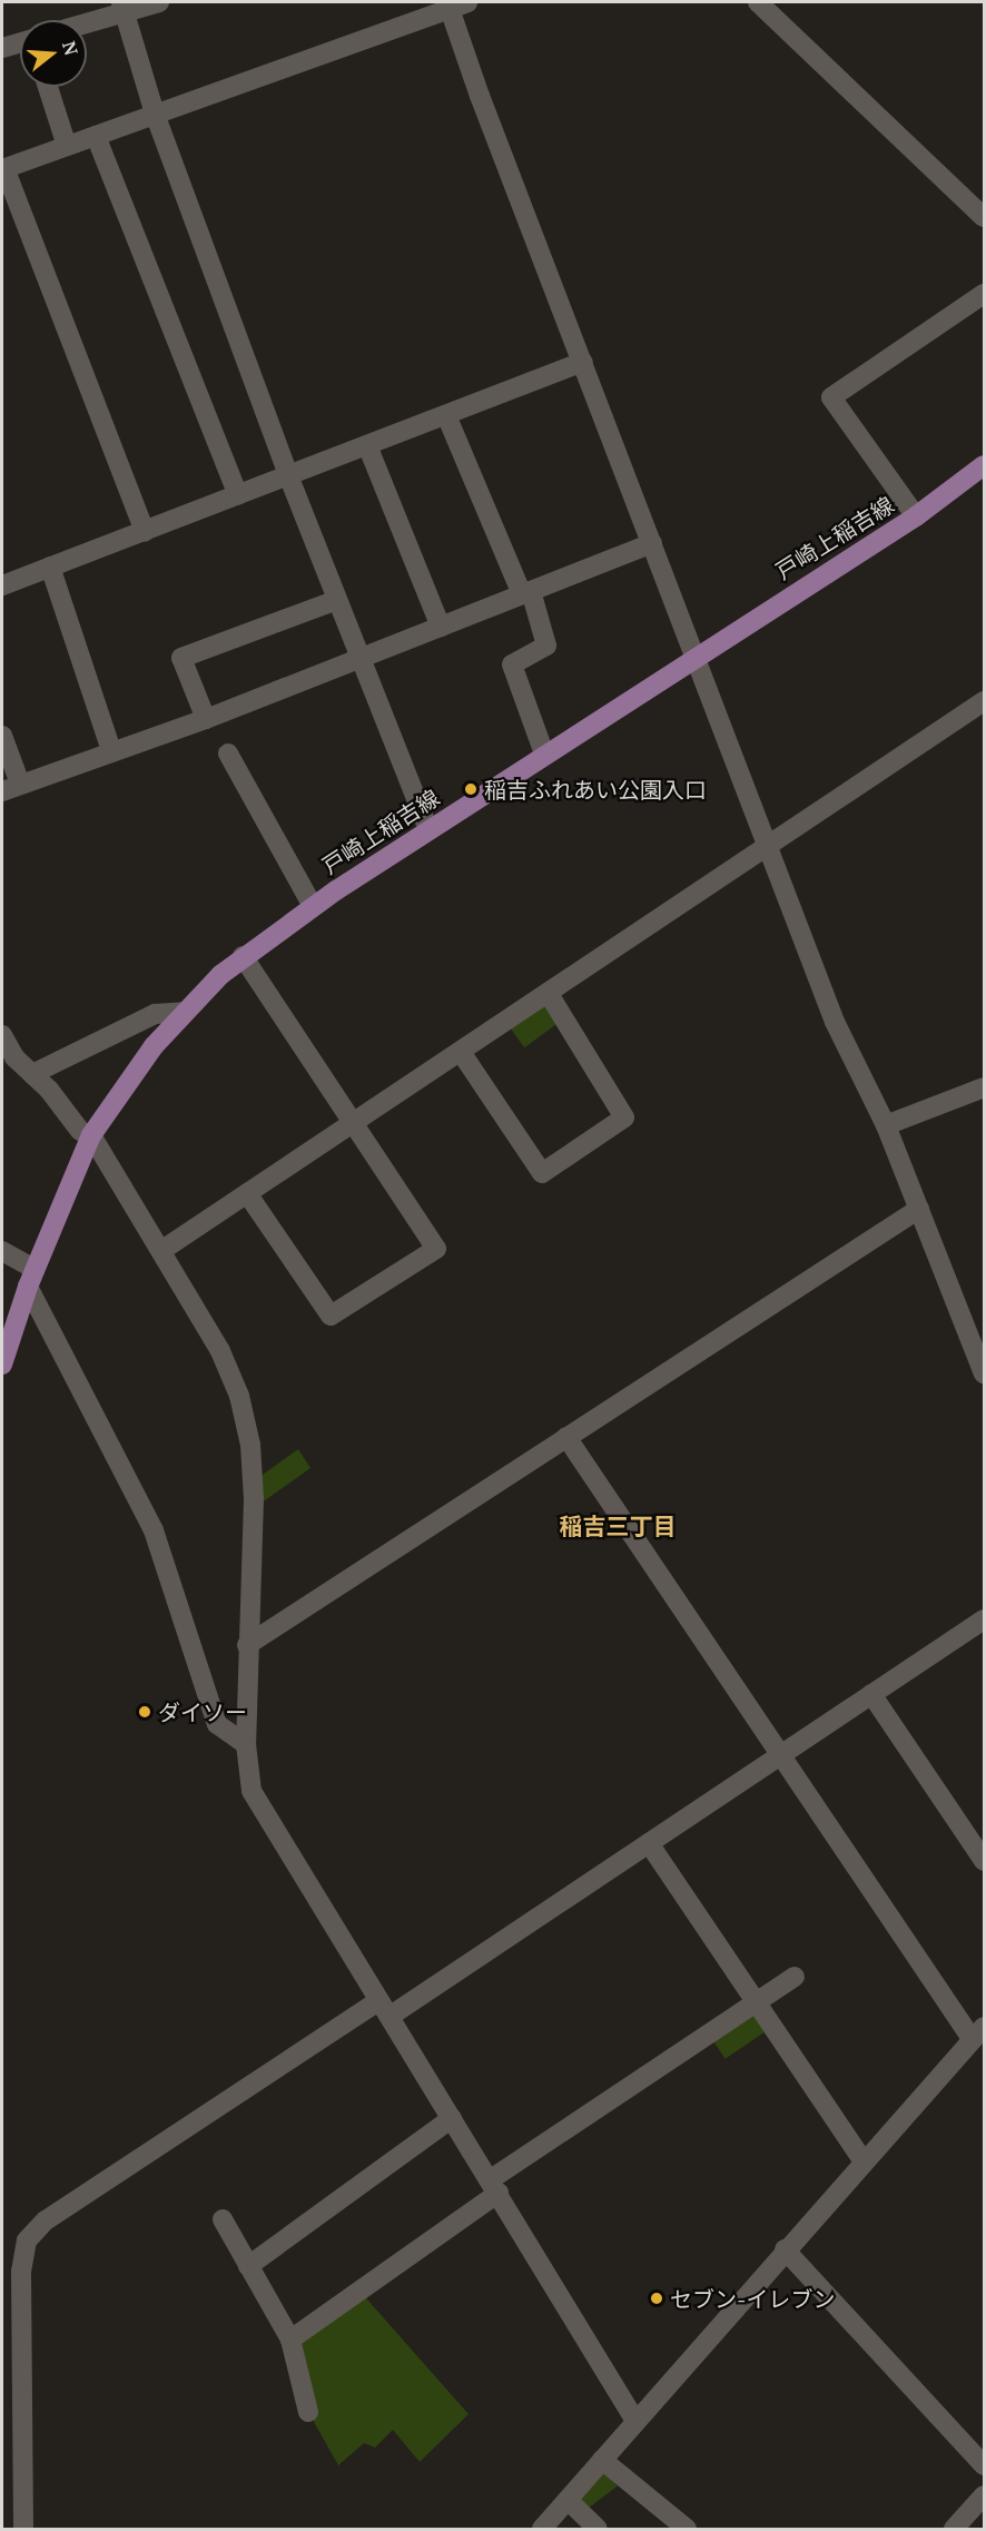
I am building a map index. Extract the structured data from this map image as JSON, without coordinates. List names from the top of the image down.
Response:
{
  "streets": {
    "main road": ["戸崎上稲吉線"]
  },
  "districts": ["稲吉三丁目"],
  "places": ["稲吉ふれあい公園入口", "ダイソー", "セブン-イレブン"],
  "north": "right"
}
